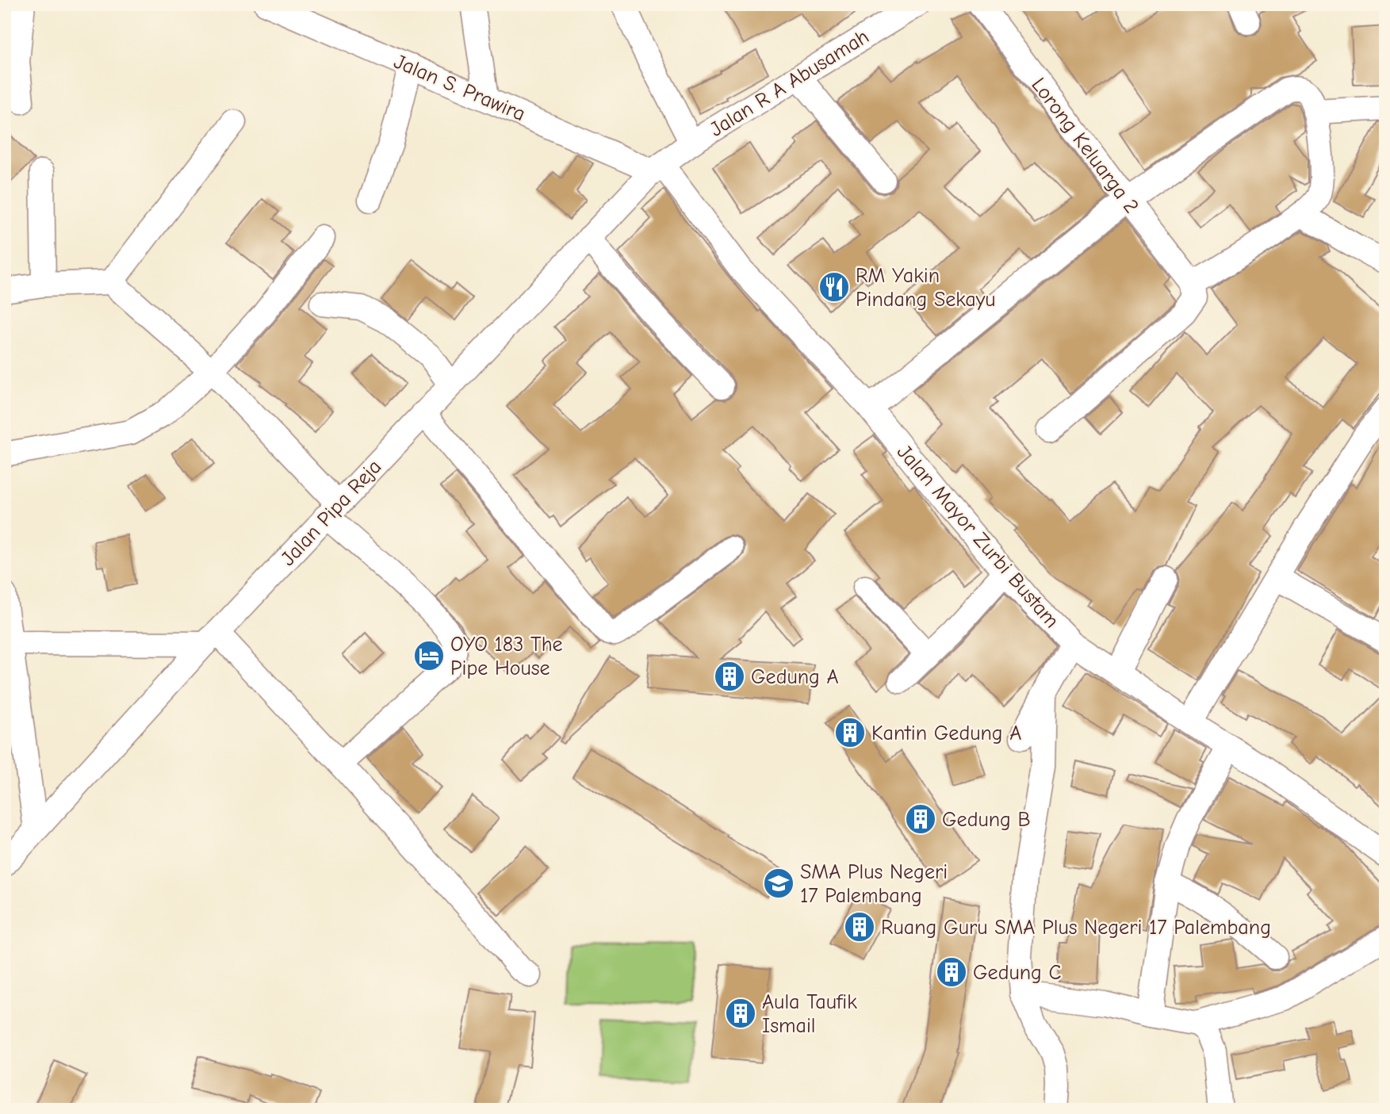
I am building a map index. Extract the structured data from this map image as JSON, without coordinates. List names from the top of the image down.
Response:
{
  "streets": {
    "street": [
      "Jalan R A Abusamah",
      "Jalan S. Prawira",
      "Lorong Keluarga 2",
      "Jalan Pipa Reja",
      "Jalan Mayor Zurbi Bustam"
    ]
  },
  "crossings": [
    ["Jalan R A Abusamah", "Jalan S. Prawira"],
    ["Jalan R A Abusamah", "Jalan Pipa Reja"],
    ["Jalan R A Abusamah", "Jalan Mayor Zurbi Bustam"],
    ["Jalan S. Prawira", "Jalan Pipa Reja"],
    ["Jalan S. Prawira", "Jalan Mayor Zurbi Bustam"],
    ["Jalan Pipa Reja", "Jalan Mayor Zurbi Bustam"]
  ],
  "places": {
    "restaurant": ["RM Yakin Pindang Sekayu"],
    "hotel": ["OYO 183 The Pipe House"],
    "building": [
      "Gedung A",
      "Kantin Gedung A",
      "Gedung B",
      "Ruang Guru SMA Plus Negeri 17 Palembang",
      "Gedung C",
      "Aula Taufik Ismail"
    ],
    "school or university": ["SMA Plus Negeri 17 Palembang"]
  }
}
